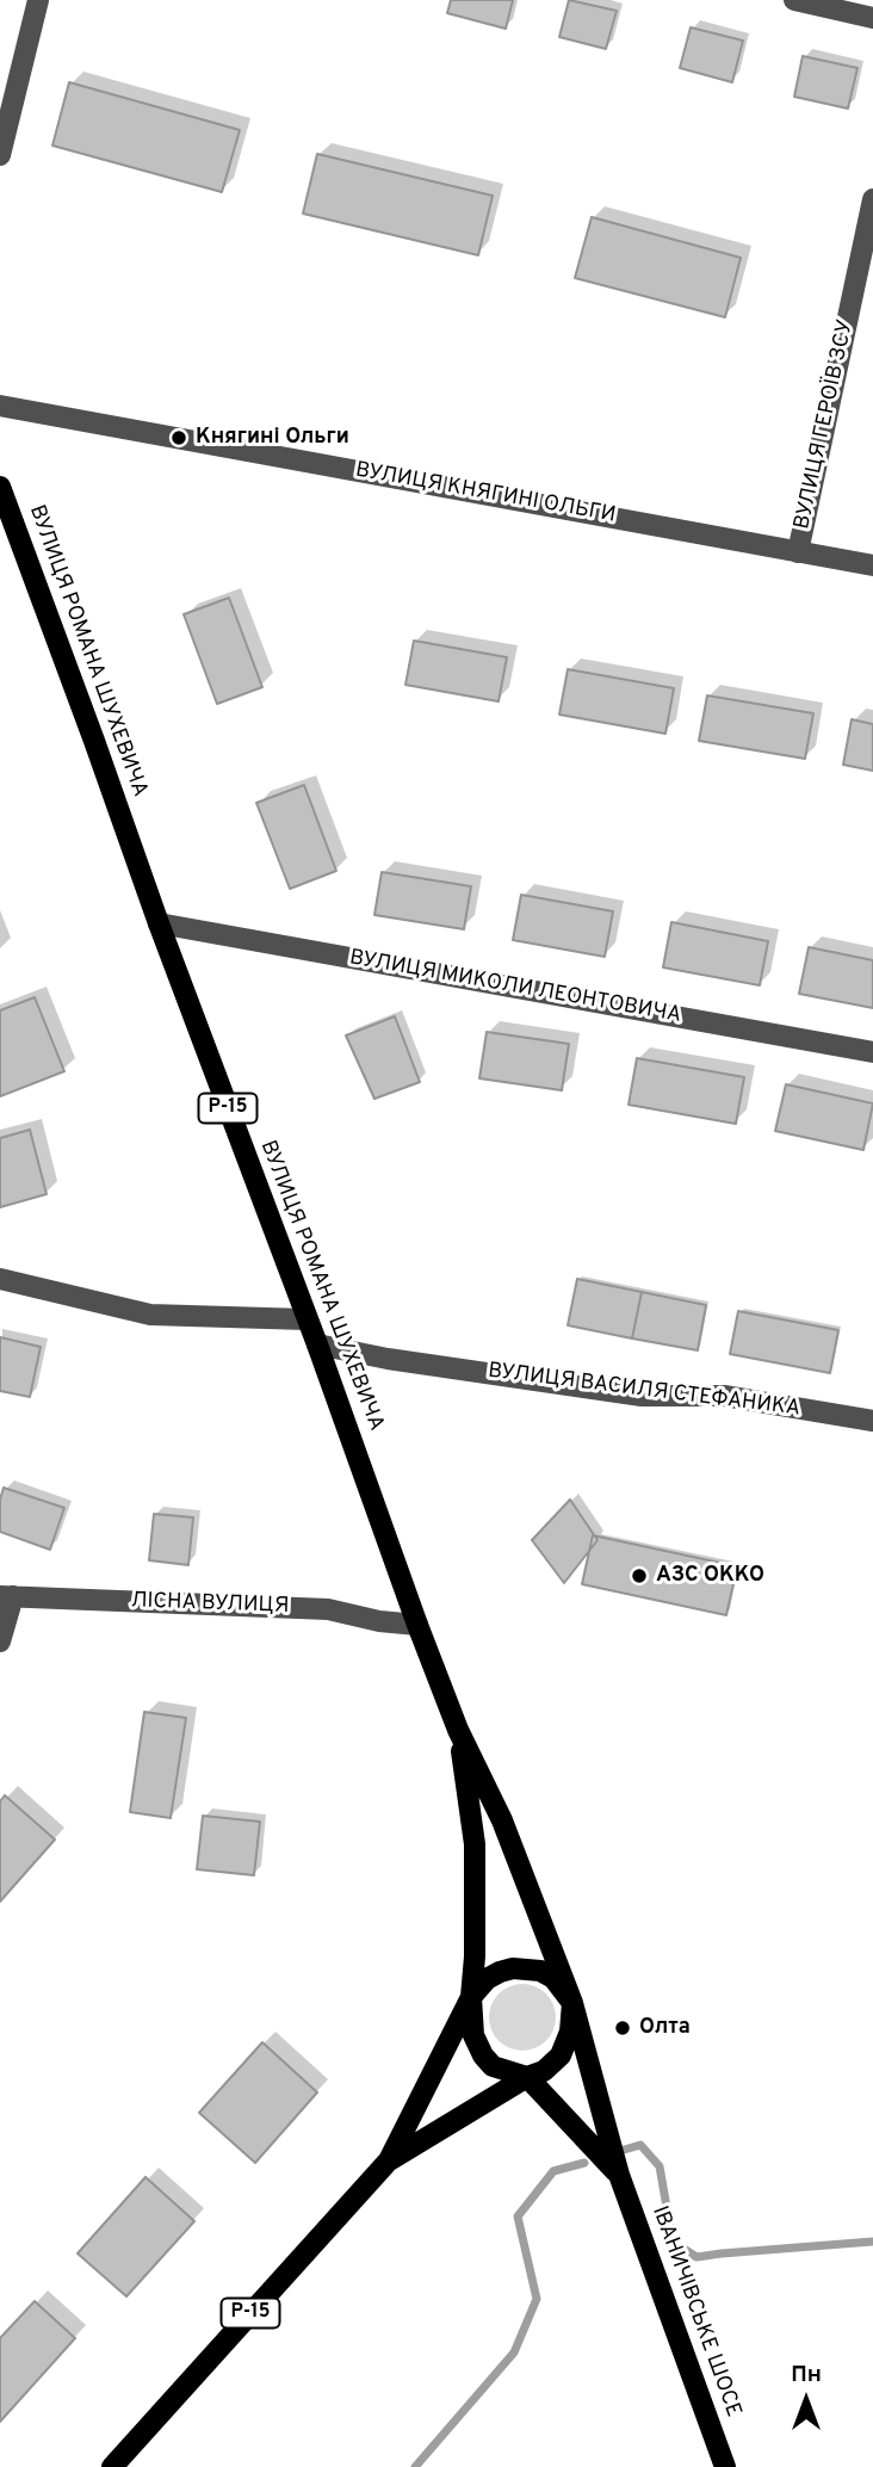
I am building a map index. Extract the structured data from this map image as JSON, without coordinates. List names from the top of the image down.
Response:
{
  "streets": {
    "main road": ["ВУЛИЦЯ РОМАНА ШУХЕВИЧА", "Р-15", "ІВАНИЧІВСЬКЕ ШОСЕ"],
    "street": [
      "ВУЛИЦЯ ГЕРОЇВ ЗСУ",
      "ВУЛИЦЯ КНЯГИНІ ОЛЬГИ",
      "ВУЛИЦЯ МИКОЛИ ЛЕОНТОВИЧА",
      "ВУЛИЦЯ ВАСИЛЯ СТЕФАНИКА",
      "ЛІСНА ВУЛИЦЯ"
    ]
  },
  "crossings": [
    ["ВУЛИЦЯ ГЕРОЇВ ЗСУ", "ВУЛИЦЯ КНЯГИНІ ОЛЬГИ"],
    ["ВУЛИЦЯ РОМАНА ШУХЕВИЧА", "ВУЛИЦЯ МИКОЛИ ЛЕОНТОВИЧА"],
    ["ВУЛИЦЯ РОМАНА ШУХЕВИЧА", "Р-15"],
    ["ВУЛИЦЯ РОМАНА ШУХЕВИЧА", "ВУЛИЦЯ ВАСИЛЯ СТЕФАНИКА"],
    ["ВУЛИЦЯ РОМАНА ШУХЕВИЧА", "ЛІСНА ВУЛИЦЯ"],
    ["ВУЛИЦЯ РОМАНА ШУХЕВИЧА", "ІВАНИЧІВСЬКЕ ШОСЕ"],
    ["Р-15", "ІВАНИЧІВСЬКЕ ШОСЕ"]
  ],
  "places": ["Княгині Ольги", "АЗС ОККО", "Олта"],
  "north": "top"
}
